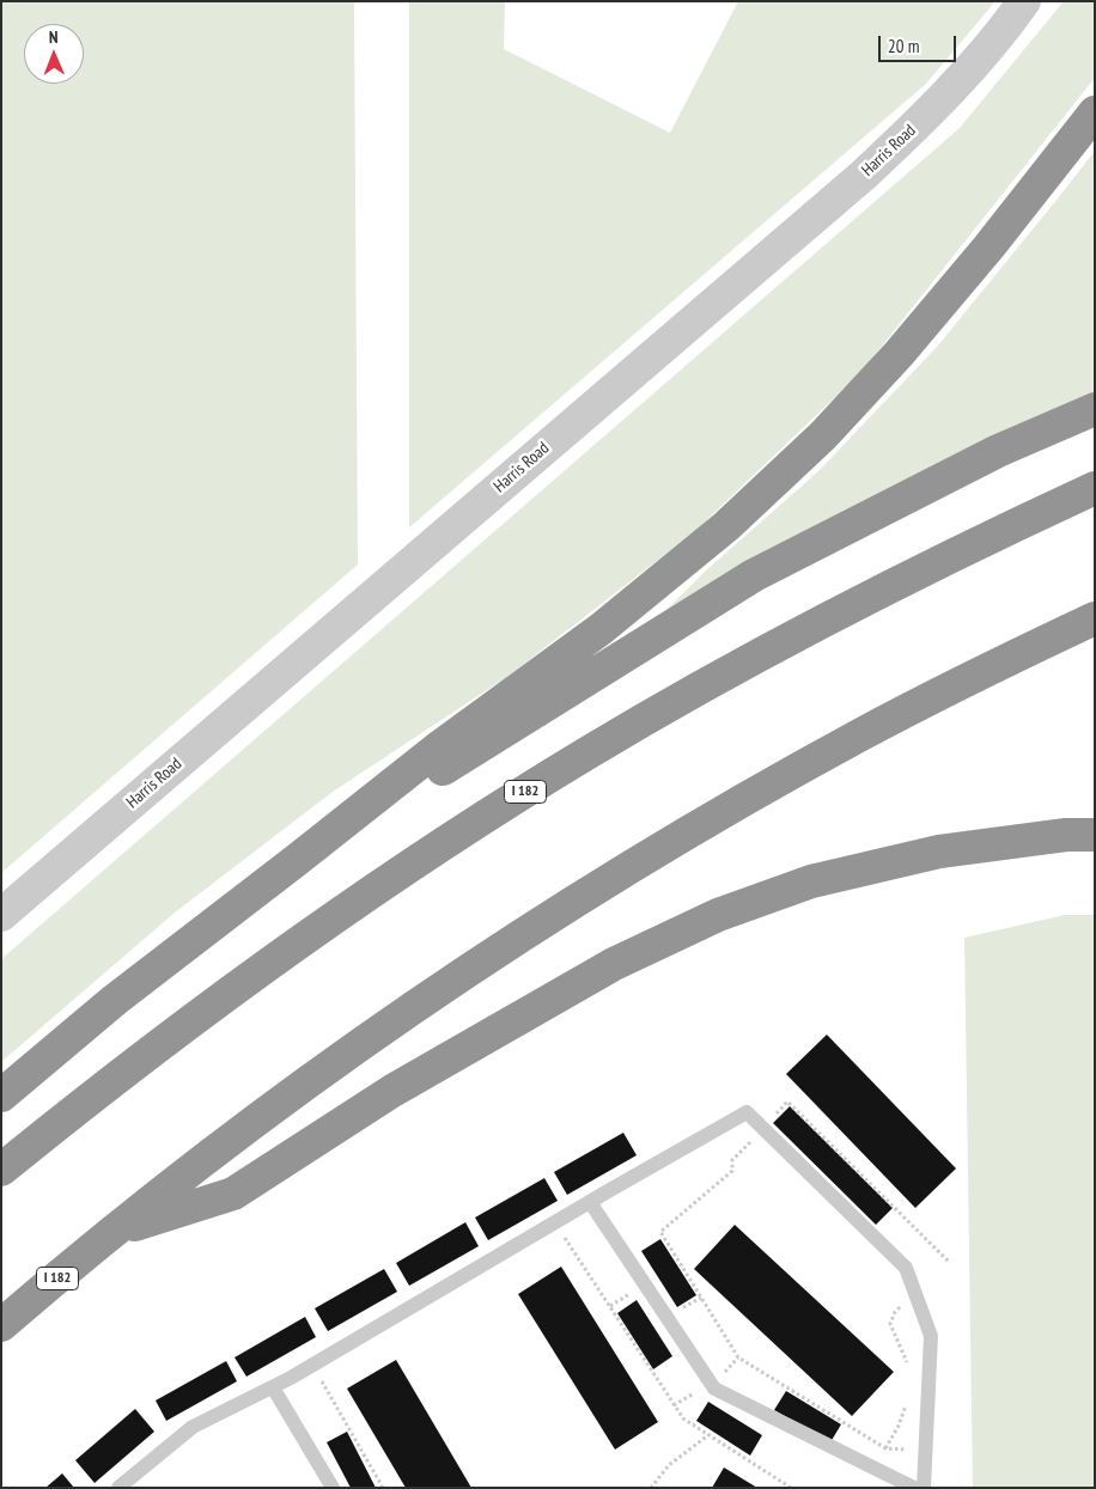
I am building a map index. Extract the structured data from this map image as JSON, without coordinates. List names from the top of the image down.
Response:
{
  "streets": {
    "highway": ["I 182"],
    "street": ["Harris Road"]
  },
  "scale_bar": "20 m",
  "north": "top"
}
